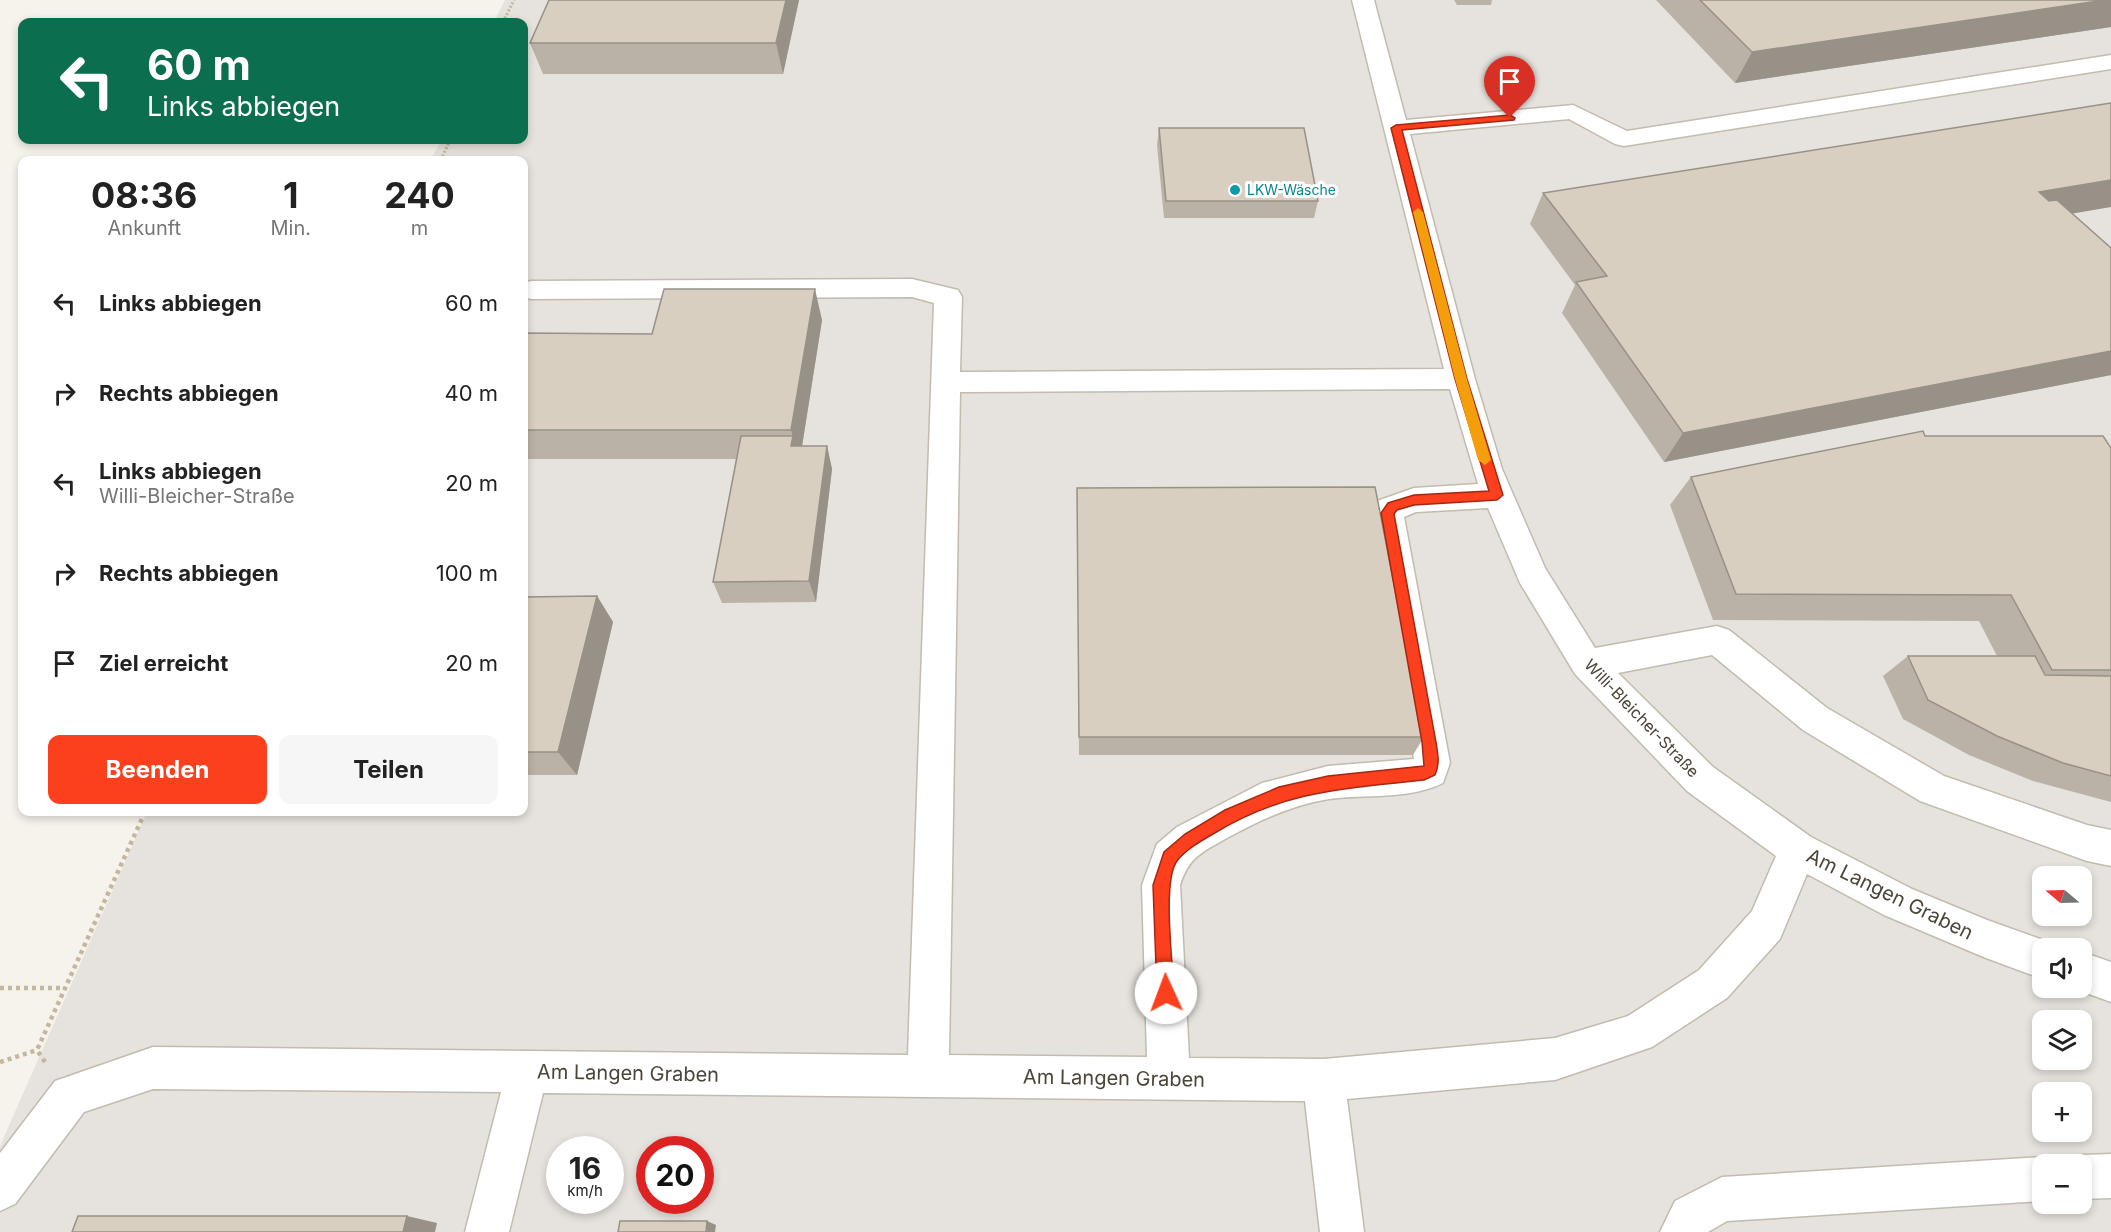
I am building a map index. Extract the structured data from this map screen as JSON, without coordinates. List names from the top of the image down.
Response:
{
  "streets": {
    "street": ["Willi-Bleicher-Straße", "Am Langen Graben"]
  },
  "crossings": [
    ["Willi-Bleicher-Straße", "Am Langen Graben"]
  ],
  "places": ["LKW-Wäsche"],
  "north": "left",
  "page": {
    "turn": ["60 m", "Links abbiegen"],
    "eta": [
      "08:36",
      "Ankunft",
      "1",
      "Min.",
      "240",
      "m"
    ],
    "list": [
      {
        "name": "Links abbiegen",
        "value": "60 m"
      },
      {
        "name": "Rechts abbiegen",
        "value": "40 m"
      },
      {
        "name": "Links abbiegen",
        "note": "Willi-Bleicher-Straße",
        "value": "20 m"
      },
      {
        "name": "Rechts abbiegen",
        "value": "100 m"
      },
      {
        "name": "Ziel erreicht",
        "value": "20 m"
      }
    ],
    "buttons": ["Beenden", "Teilen"],
    "map_buttons": ["+", "−"],
    "speed": "16 km/h",
    "limit": "20"
  }
}
